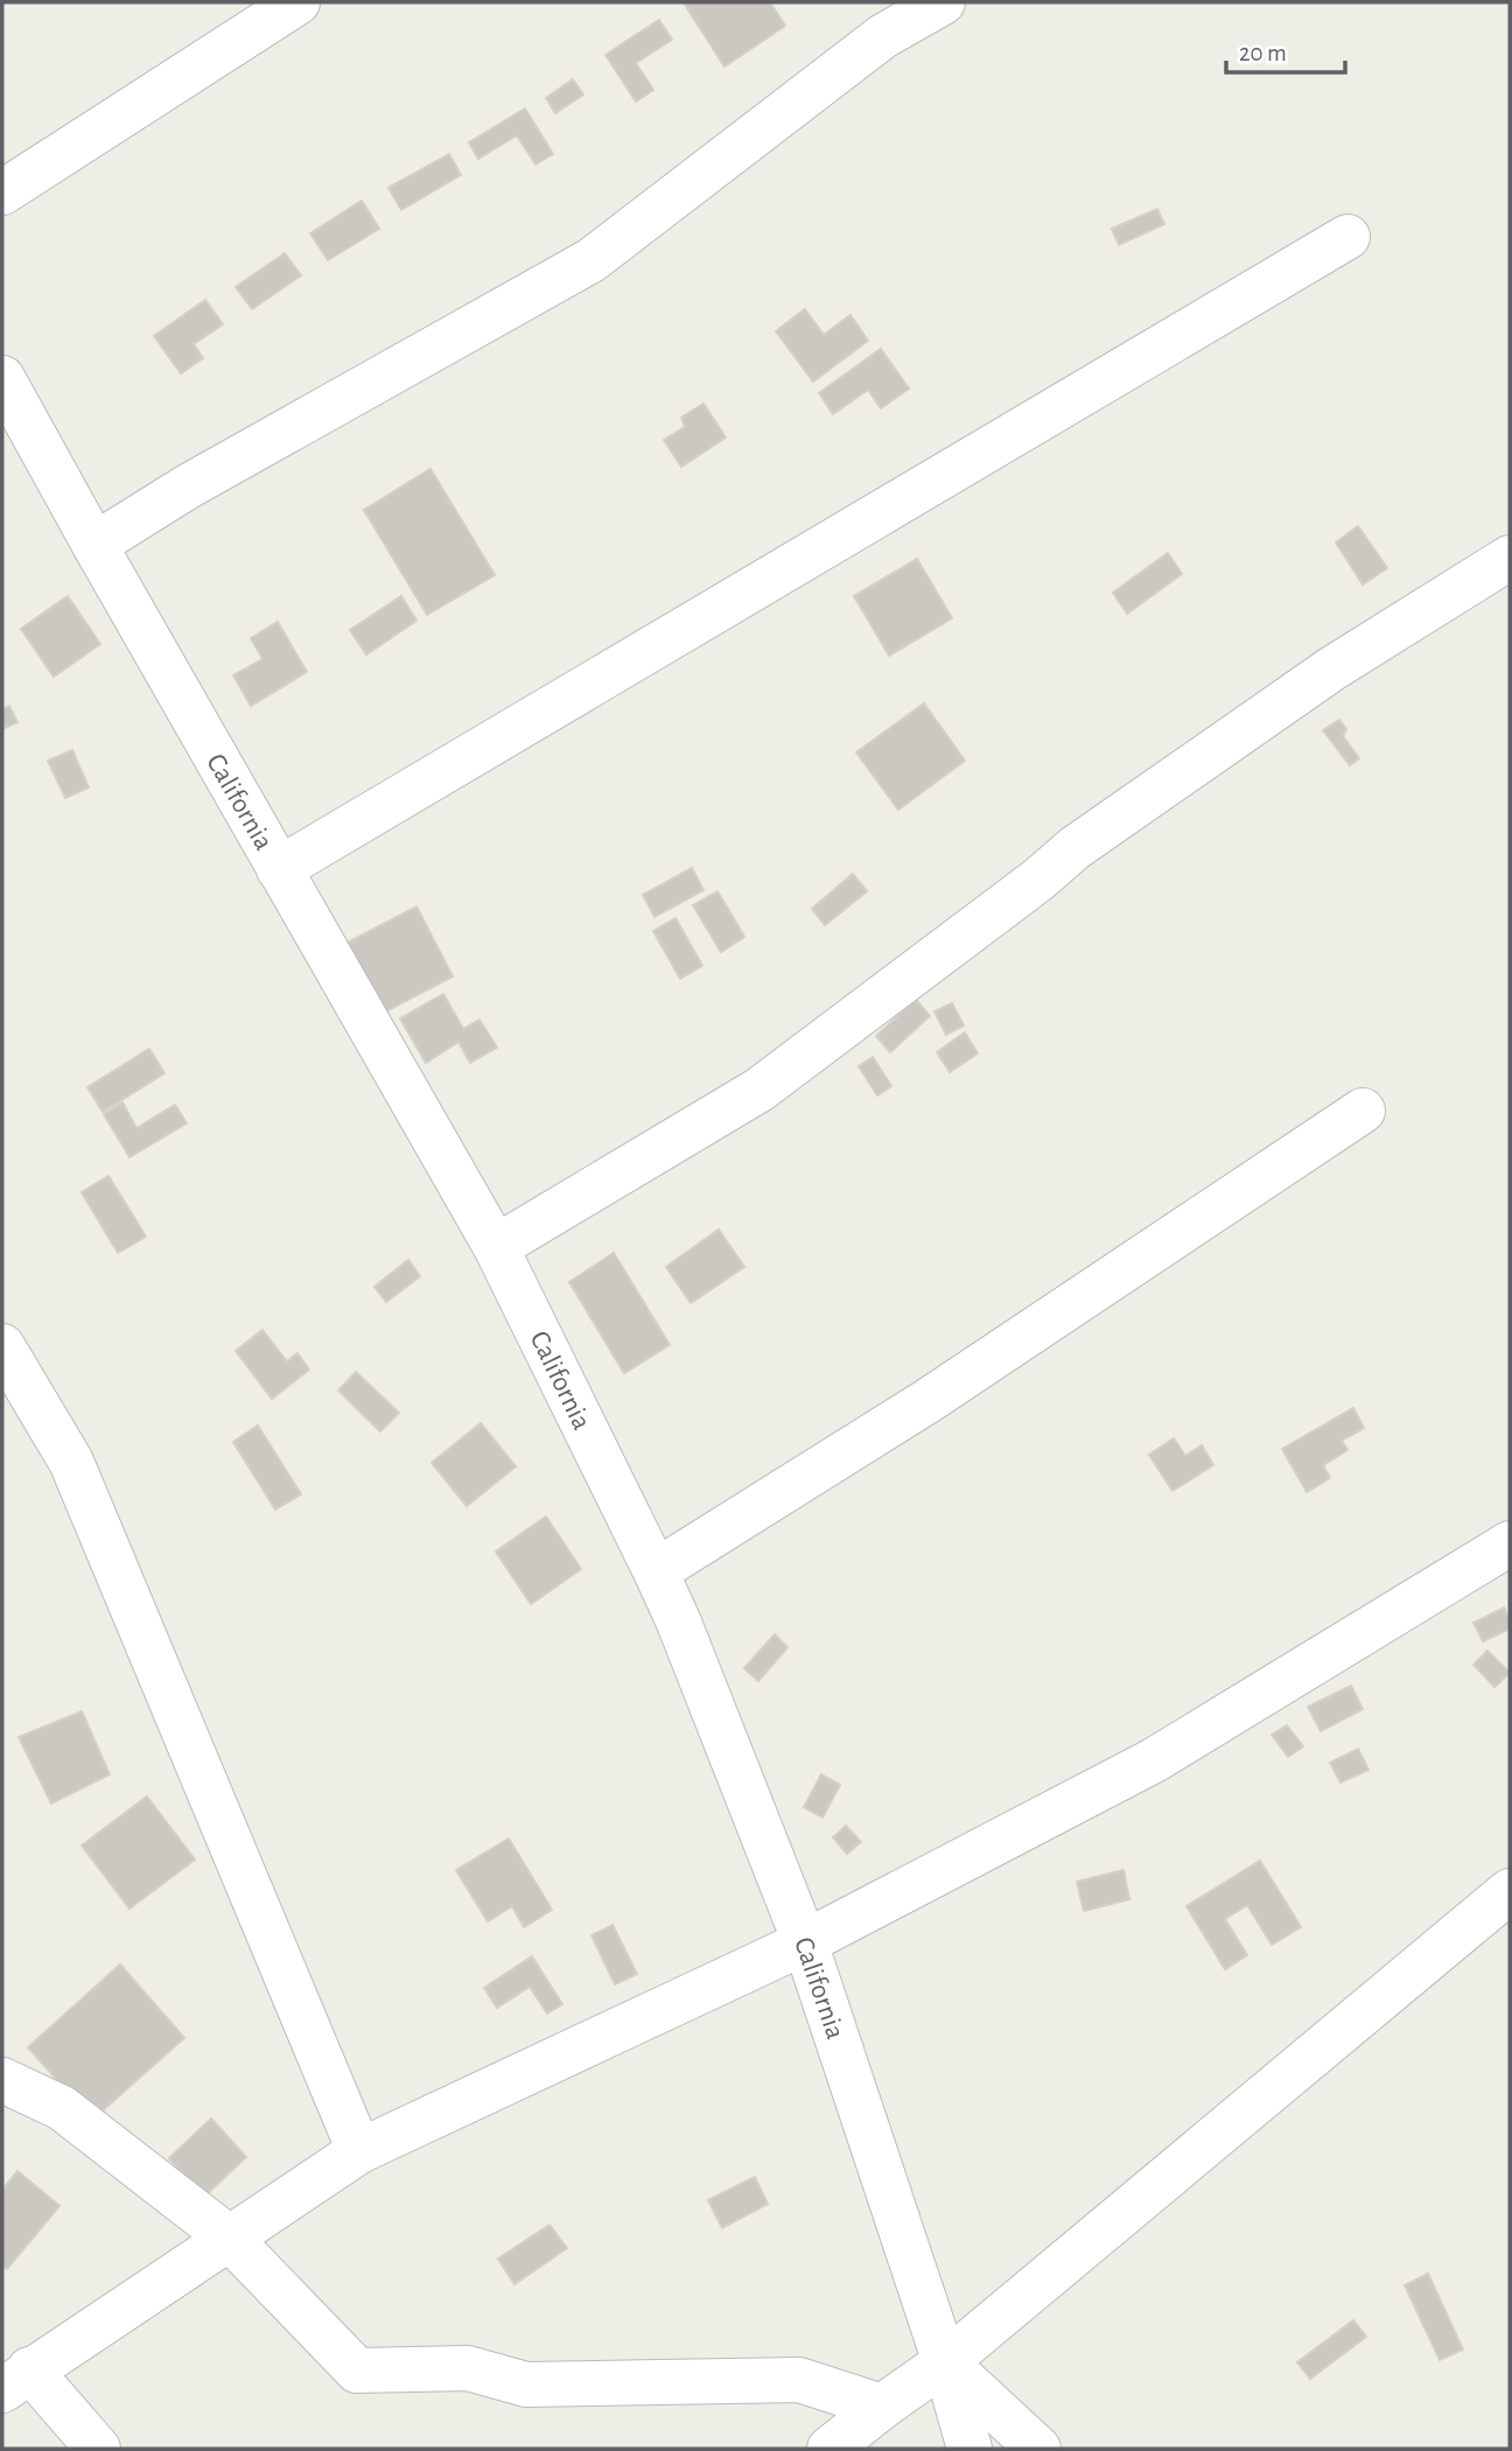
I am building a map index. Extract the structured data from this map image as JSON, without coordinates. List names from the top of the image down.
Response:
{
  "streets": {
    "street": ["California"]
  },
  "scale_bar": "20 m"
}
